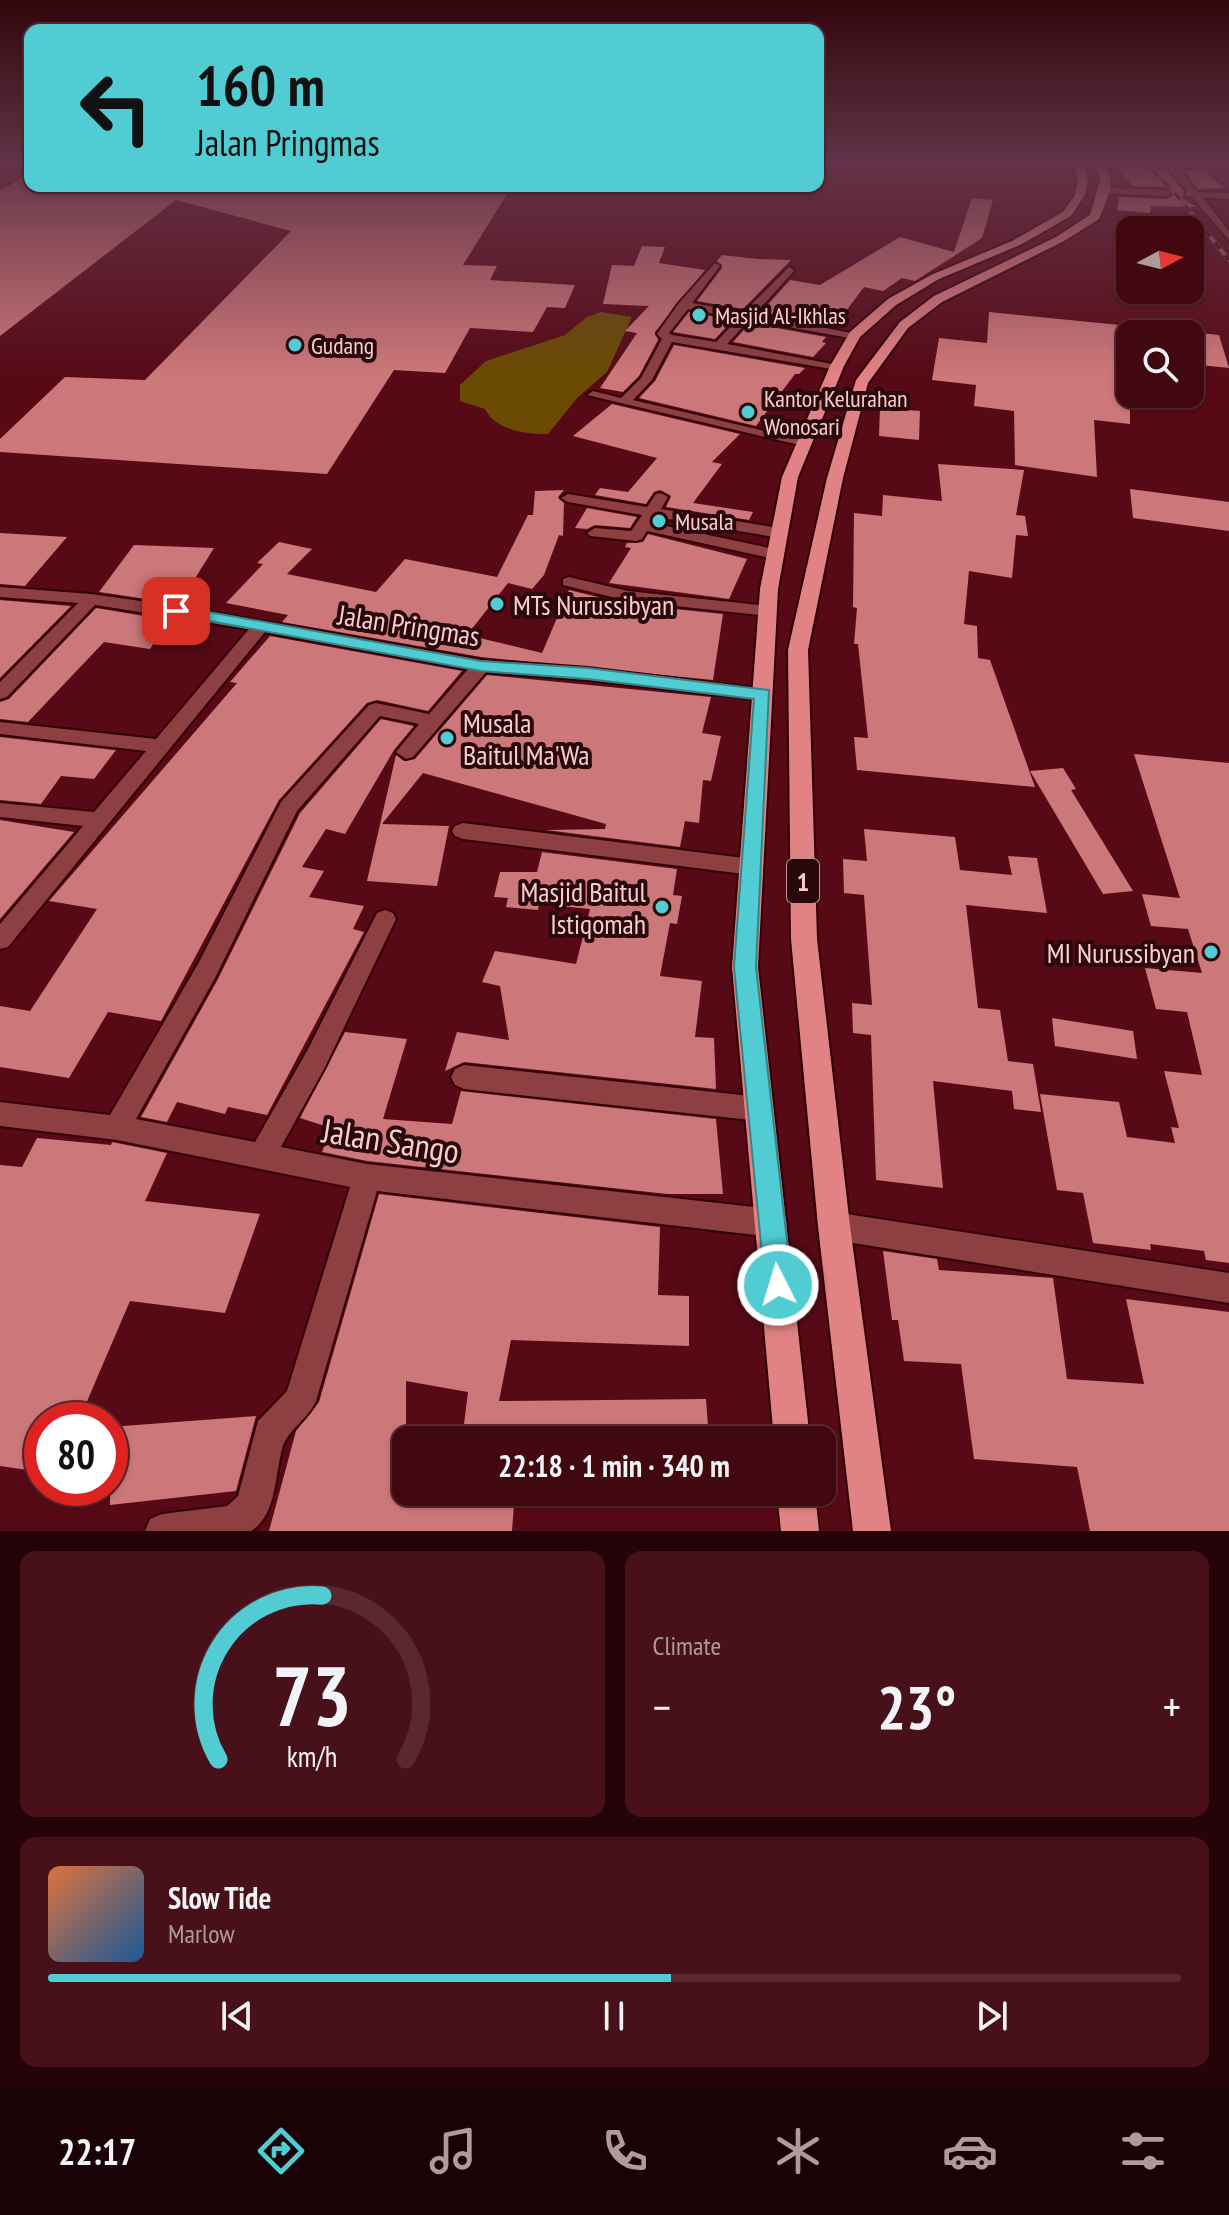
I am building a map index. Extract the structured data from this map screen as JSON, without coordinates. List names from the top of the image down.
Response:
{
  "streets": {
    "highway": ["1"],
    "street": ["Jalan Pringmas", "Jalan Sango"]
  },
  "crossings": [
    ["Jalan Pringmas", "1"],
    ["1", "Jalan Sango"]
  ],
  "places": [
    "Masjid Al-Ikhlas",
    "Gudang",
    "Kantor Kelurahan Wonosari",
    "Musala",
    "MTs Nurussibyan",
    "Musala Baitul Ma'Wa",
    "Masjid Baitul Istiqomah",
    "MI Nurussibyan"
  ],
  "north": "right",
  "page": {
    "turn": ["160 m", "Jalan Pringmas"],
    "limit": "80",
    "trip": "22:18 · 1 min · 340 m",
    "tile": "Climate",
    "heat": ["−", "23°", "+"],
    "song": ["Slow Tide", "Marlow"],
    "tabs": "22:17",
    "gauge": ["73", "km/h"]
  }
}
